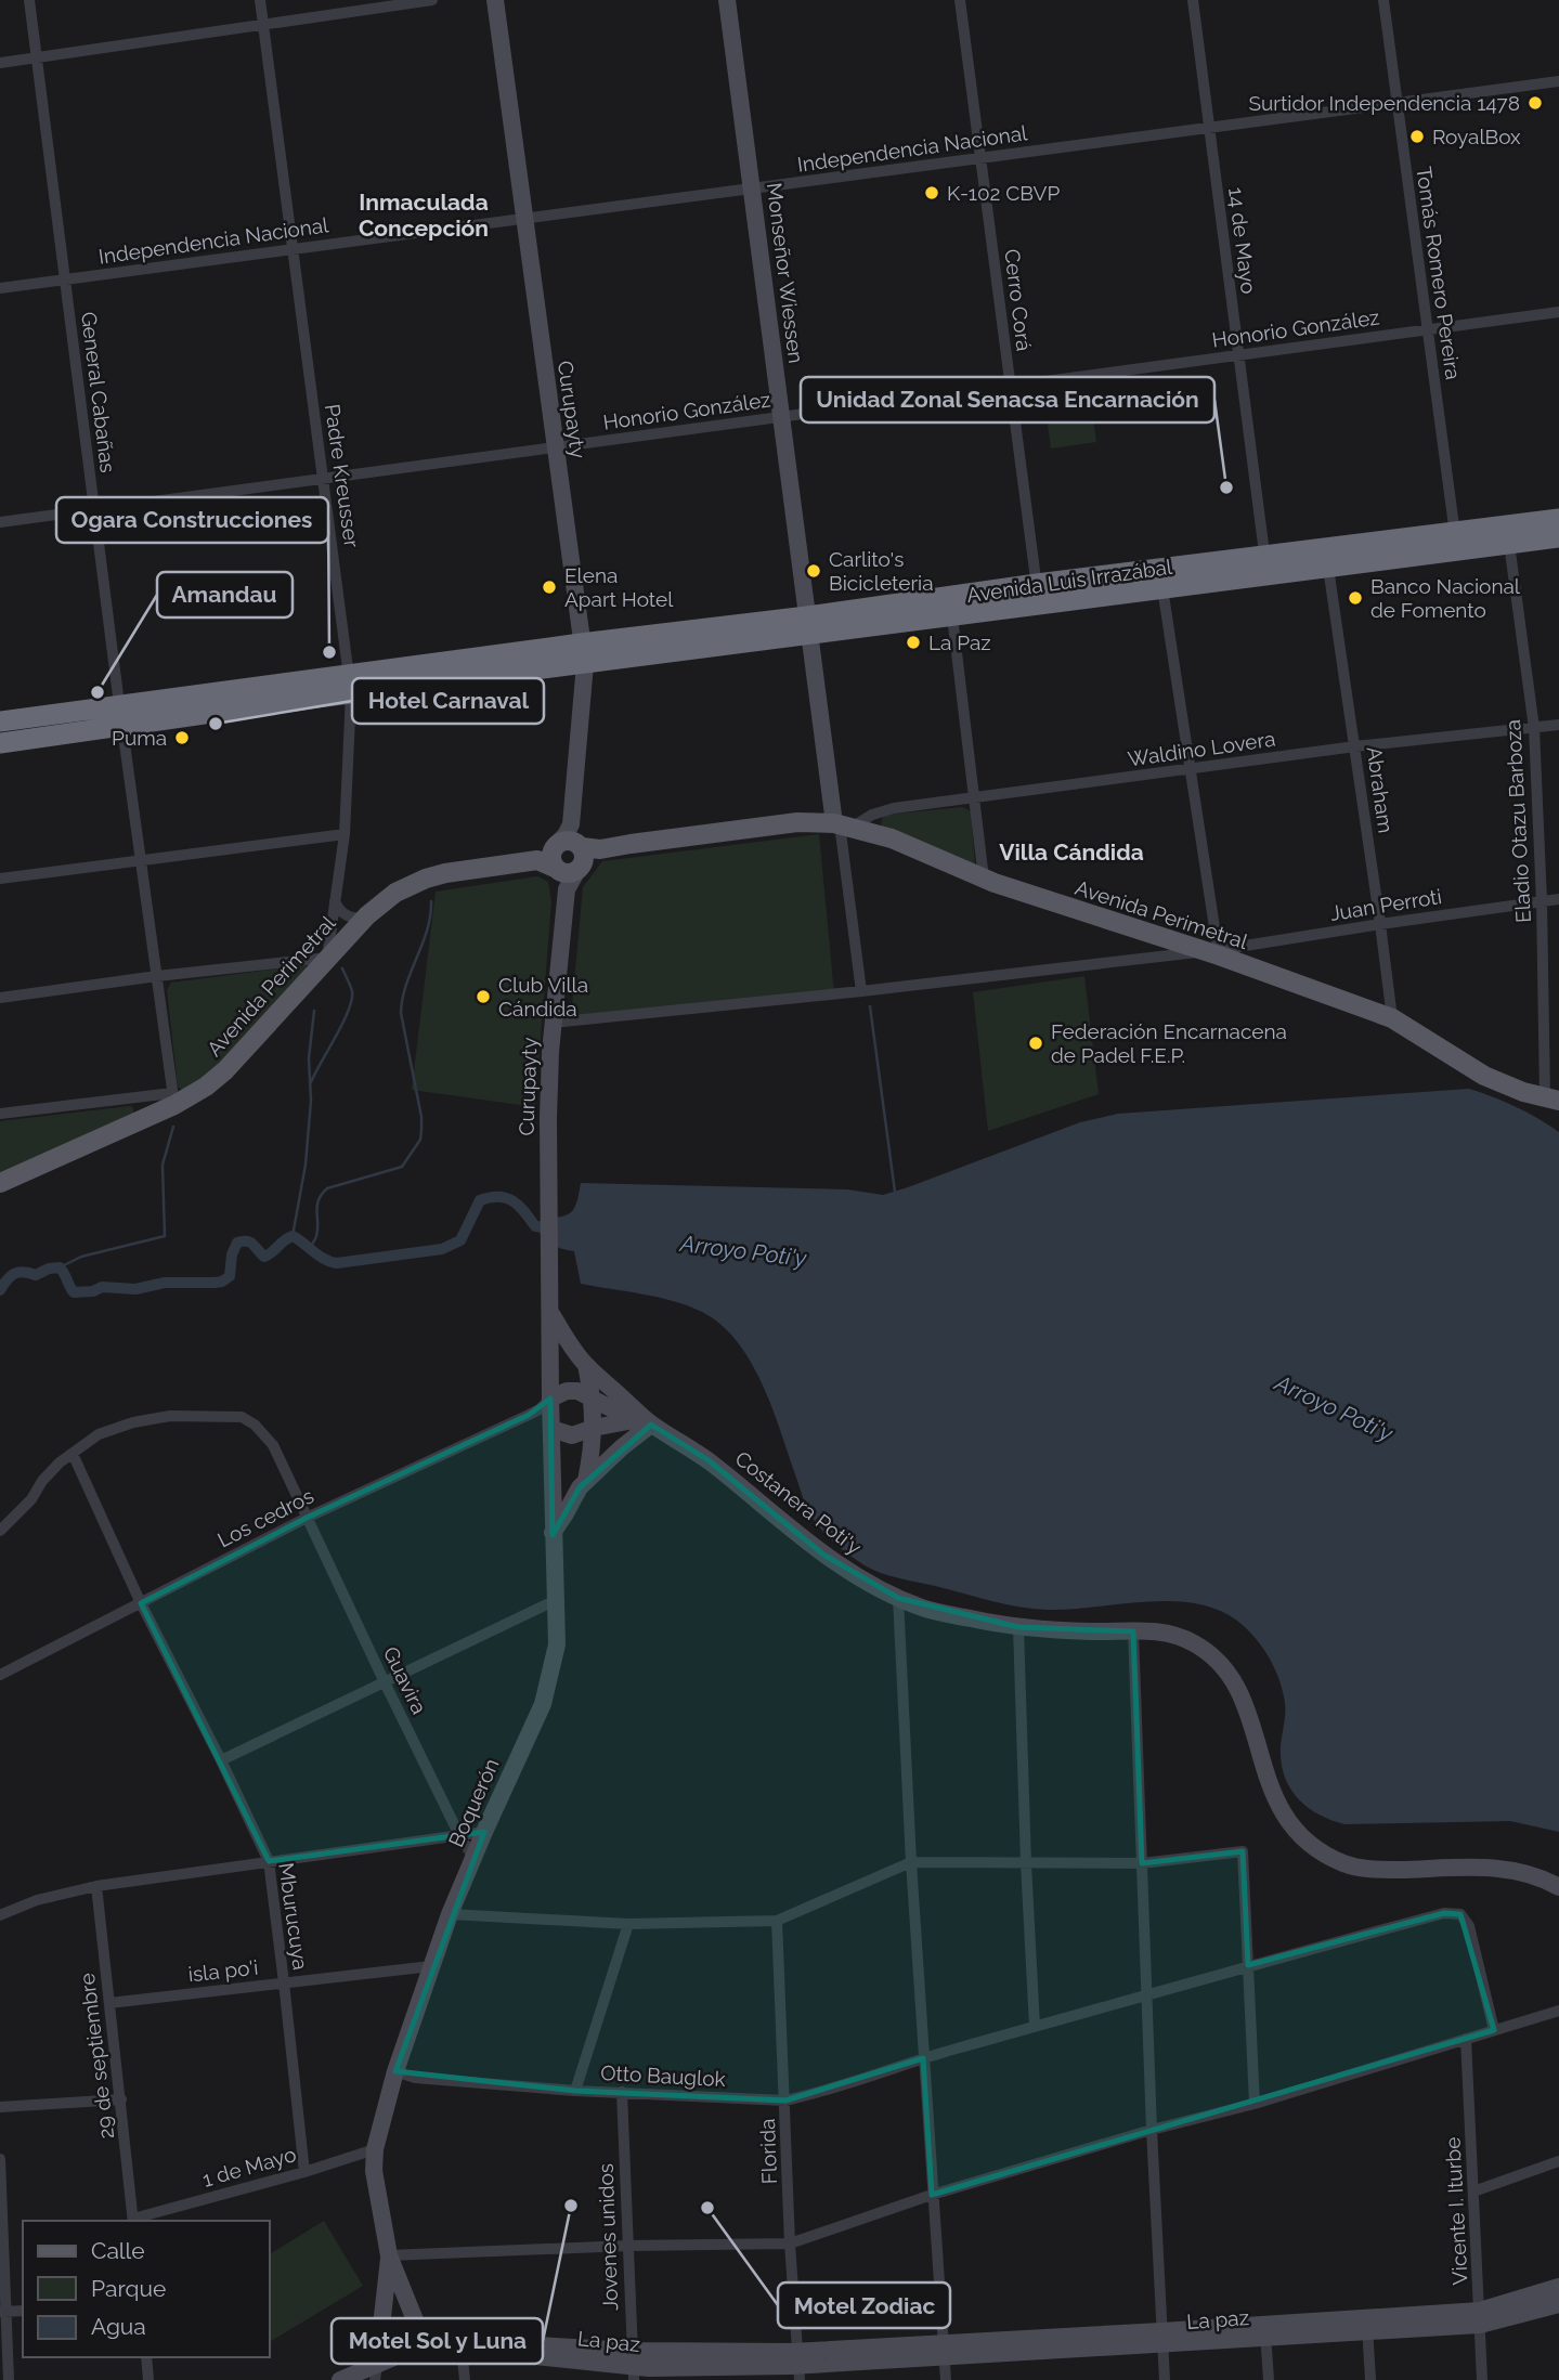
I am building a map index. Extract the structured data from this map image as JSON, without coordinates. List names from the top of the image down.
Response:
{
  "streets": {
    "highway": ["Avenida Luis Irrazábal"],
    "main road": ["Avenida Perimetral"],
    "street": [
      "Independencia Nacional",
      "14 de Mayo",
      "Monseñor Wiessen",
      "Tomás Romero Pereira",
      "Cerro Corá",
      "Honorio González",
      "General Cabañas",
      "Curupayty",
      "Padre Kreusser",
      "Waldino Lovera",
      "Abraham",
      "Eladio Otazu Barboza",
      "Juan Perroti",
      "Costanera Poti'y",
      "Los cedros",
      "Guavira",
      "Boquerón",
      "Mburucuya",
      "isla po'i",
      "29 de septiembre",
      "Otto Bauglok",
      "Florida",
      "1 de Mayo",
      "Vicente I. Iturbe",
      "Jovenes unidos",
      "La paz"
    ]
  },
  "crossings": [
    ["Independencia Nacional", "14 de Mayo"],
    ["Independencia Nacional", "Monseñor Wiessen"],
    ["Independencia Nacional", "Tomás Romero Pereira"],
    ["Independencia Nacional", "Cerro Corá"],
    ["Independencia Nacional", "General Cabañas"],
    ["Independencia Nacional", "Curupayty"],
    ["Independencia Nacional", "Padre Kreusser"],
    ["14 de Mayo", "Honorio González"],
    ["14 de Mayo", "Avenida Luis Irrazábal"],
    ["Monseñor Wiessen", "Honorio González"],
    ["Monseñor Wiessen", "Avenida Luis Irrazábal"],
    ["Monseñor Wiessen", "Waldino Lovera"],
    ["Monseñor Wiessen", "Avenida Perimetral"],
    ["Tomás Romero Pereira", "Honorio González"],
    ["Tomás Romero Pereira", "Avenida Luis Irrazábal"],
    ["Cerro Corá", "Honorio González"],
    ["Cerro Corá", "Avenida Luis Irrazábal"],
    ["Honorio González", "General Cabañas"],
    ["Honorio González", "Curupayty"],
    ["Honorio González", "Padre Kreusser"],
    ["General Cabañas", "Avenida Perimetral"],
    ["Curupayty", "Juan Perroti"],
    ["Curupayty", "Avenida Perimetral"],
    ["Curupayty", "Boquerón"],
    ["Padre Kreusser", "Avenida Perimetral"],
    ["Waldino Lovera", "Abraham"],
    ["Waldino Lovera", "Eladio Otazu Barboza"],
    ["Waldino Lovera", "Avenida Perimetral"],
    ["Abraham", "Juan Perroti"],
    ["Abraham", "Avenida Perimetral"],
    ["Eladio Otazu Barboza", "Juan Perroti"],
    ["Eladio Otazu Barboza", "Avenida Perimetral"],
    ["Juan Perroti", "Avenida Perimetral"],
    ["Costanera Poti'y", "Los cedros"],
    ["Costanera Poti'y", "Boquerón"],
    ["Los cedros", "Guavira"],
    ["Los cedros", "Boquerón"],
    ["Los cedros", "Mburucuya"],
    ["Guavira", "Boquerón"],
    ["Guavira", "Mburucuya"],
    ["Boquerón", "isla po'i"],
    ["Boquerón", "Otto Bauglok"],
    ["Boquerón", "1 de Mayo"],
    ["Boquerón", "La paz"],
    ["Mburucuya", "isla po'i"],
    ["Mburucuya", "1 de Mayo"],
    ["isla po'i", "29 de septiembre"],
    ["29 de septiembre", "1 de Mayo"],
    ["Otto Bauglok", "Florida"],
    ["Otto Bauglok", "Jovenes unidos"],
    ["Florida", "La paz"],
    ["Vicente I. Iturbe", "La paz"],
    ["Jovenes unidos", "La paz"]
  ],
  "districts": ["Inmaculada Concepción", "Villa Cándida"],
  "water": ["Arroyo Poti'y"],
  "places": [
    "Surtidor Independencia 1478",
    "RoyalBox",
    "K-102 CBVP",
    "Unidad Zonal Senacsa Encarnación",
    "Carlito's Bicicleteria",
    "Elena Apart Hotel",
    "Banco Nacional de Fomento",
    "La Paz",
    "Ogara Construcciones",
    "Amandau",
    "Hotel Carnaval",
    "Puma",
    "Club Villa Cándida",
    "Federación Encarnacena de Padel F.E.P.",
    "Motel Sol y Luna",
    "Motel Zodiac"
  ],
  "legend": ["Calle", "Parque", "Agua"]
}
